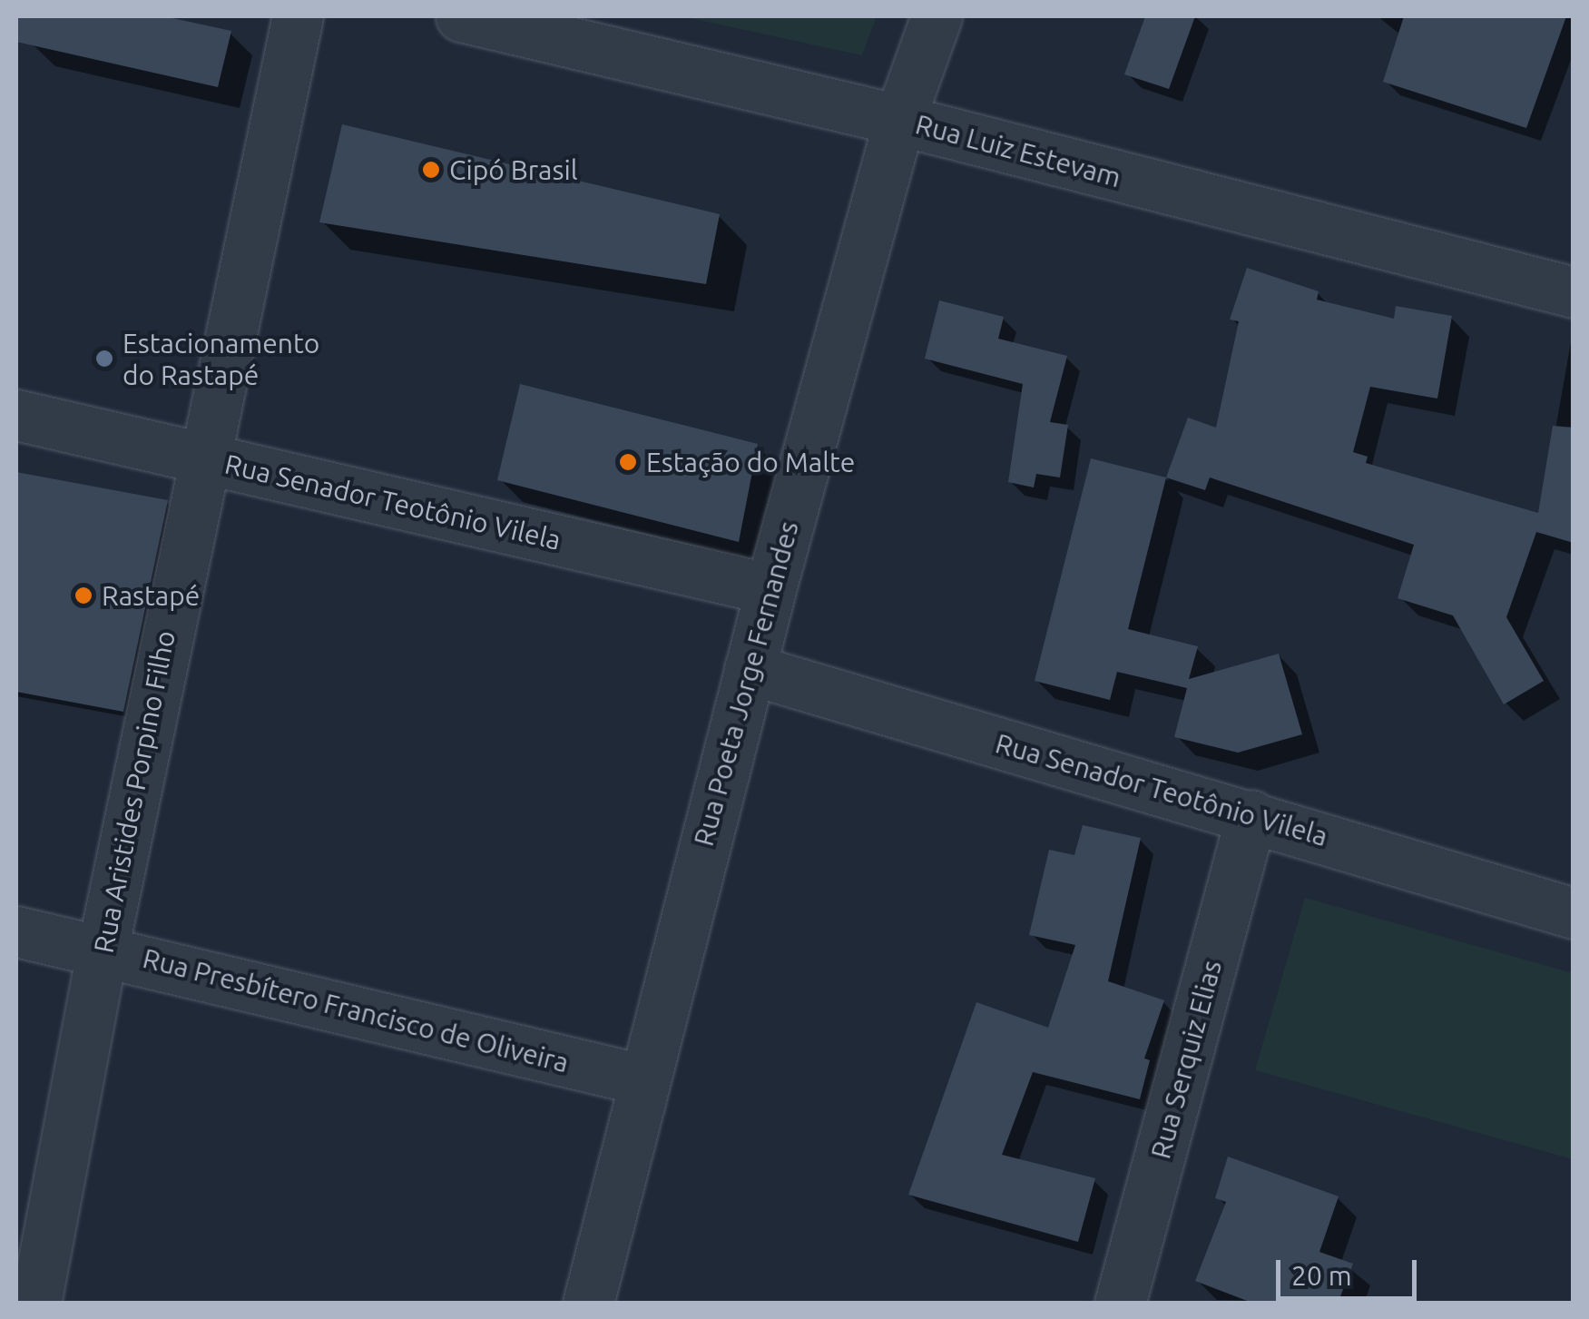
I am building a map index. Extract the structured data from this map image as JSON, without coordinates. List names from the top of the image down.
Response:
{
  "streets": {
    "street": [
      "Rua Luiz Estevam",
      "Rua Senador Teotônio Vilela",
      "Rua Poeta Jorge Fernandes",
      "Rua Aristides Porpino Filho",
      "Rua Presbítero Francisco de Oliveira",
      "Rua Serquiz Elias"
    ]
  },
  "crossings": [
    ["Rua Luiz Estevam", "Rua Poeta Jorge Fernandes"],
    ["Rua Senador Teotônio Vilela", "Rua Poeta Jorge Fernandes"],
    ["Rua Senador Teotônio Vilela", "Rua Aristides Porpino Filho"],
    ["Rua Senador Teotônio Vilela", "Rua Serquiz Elias"],
    ["Rua Poeta Jorge Fernandes", "Rua Presbítero Francisco de Oliveira"],
    ["Rua Aristides Porpino Filho", "Rua Presbítero Francisco de Oliveira"]
  ],
  "places": [
    "Cipó Brasil",
    "Estacionamento do Rastapé",
    "Estação do Malte",
    "Rastapé"
  ],
  "scale_bar": "20 m"
}
